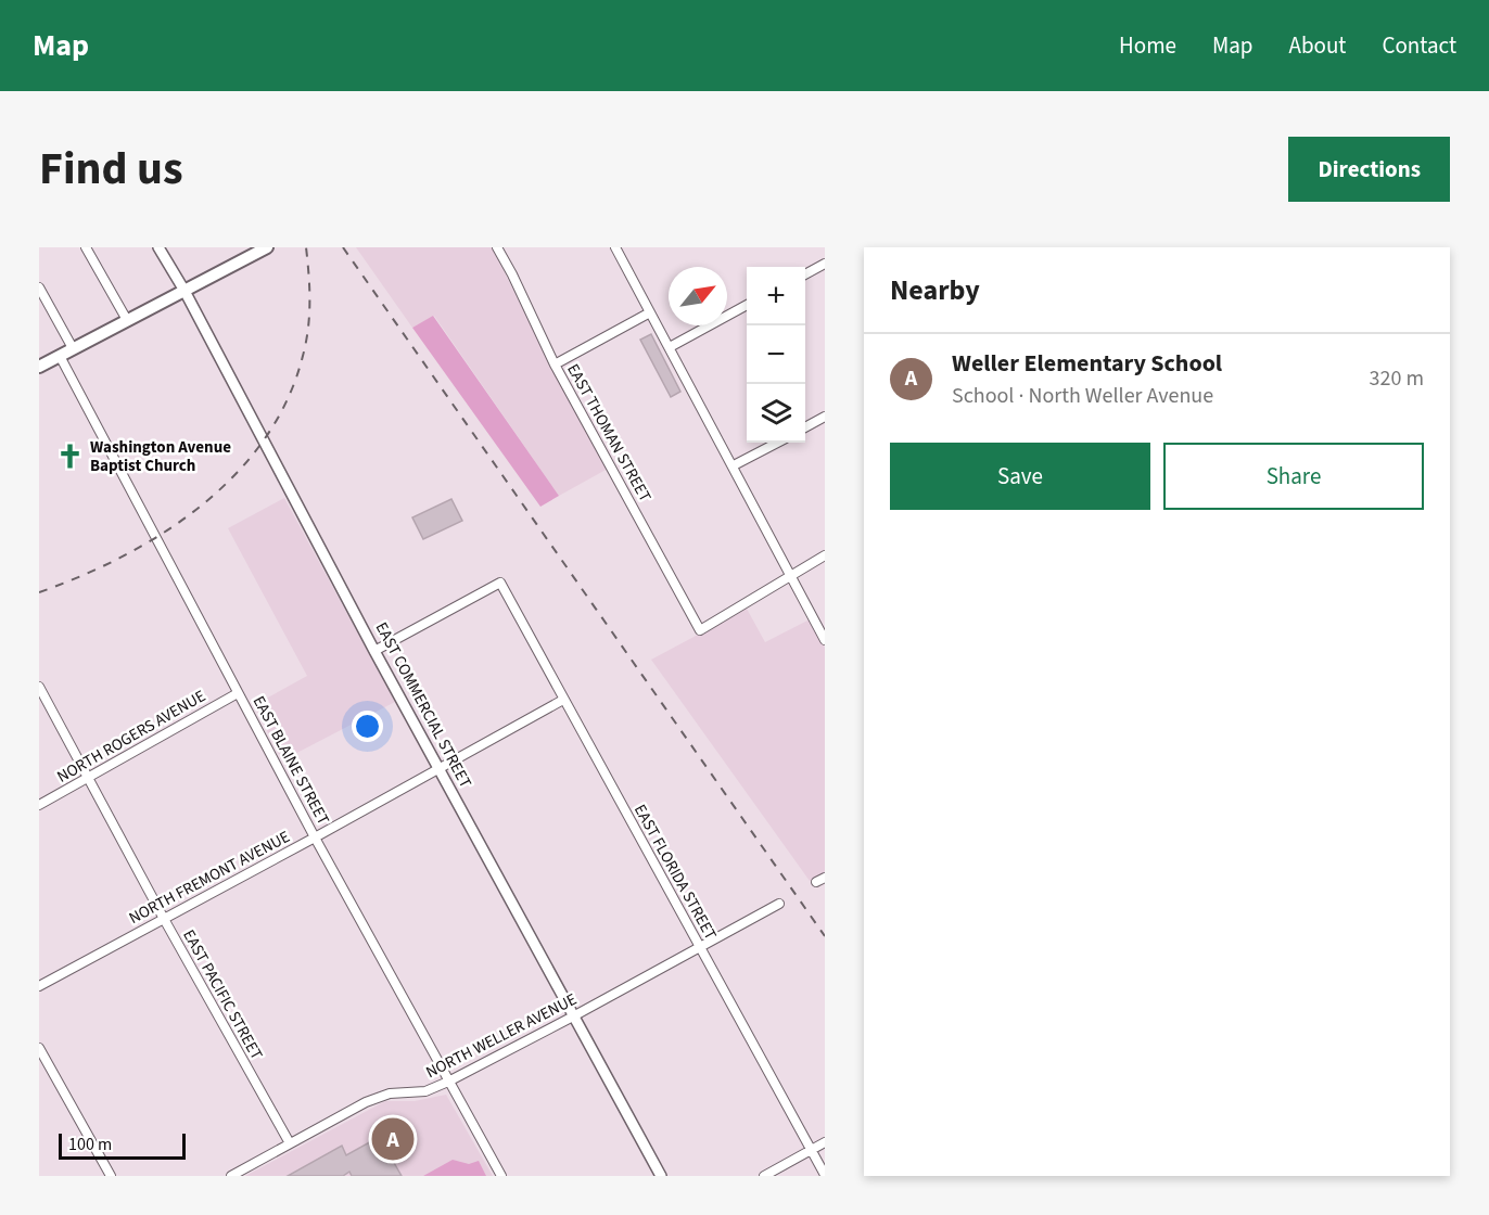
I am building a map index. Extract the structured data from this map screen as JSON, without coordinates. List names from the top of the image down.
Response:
{
  "streets": {
    "street": [
      "EAST THOMAN STREET",
      "EAST COMMERCIAL STREET",
      "NORTH ROGERS AVENUE",
      "EAST BLAINE STREET",
      "EAST FLORIDA STREET",
      "NORTH FREMONT AVENUE",
      "EAST PACIFIC STREET",
      "NORTH WELLER AVENUE"
    ]
  },
  "crossings": [
    ["EAST COMMERCIAL STREET", "EAST FLORIDA STREET"],
    ["EAST COMMERCIAL STREET", "NORTH FREMONT AVENUE"],
    ["EAST COMMERCIAL STREET", "NORTH WELLER AVENUE"],
    ["NORTH ROGERS AVENUE", "EAST BLAINE STREET"],
    ["NORTH ROGERS AVENUE", "EAST PACIFIC STREET"],
    ["EAST BLAINE STREET", "NORTH FREMONT AVENUE"],
    ["EAST BLAINE STREET", "NORTH WELLER AVENUE"],
    ["EAST FLORIDA STREET", "NORTH FREMONT AVENUE"],
    ["EAST FLORIDA STREET", "NORTH WELLER AVENUE"],
    ["NORTH FREMONT AVENUE", "EAST PACIFIC STREET"],
    ["EAST PACIFIC STREET", "NORTH WELLER AVENUE"]
  ],
  "places": {
    "church": ["Washington Avenue Baptist Church"]
  },
  "scale_bar": "100 m",
  "north": "top right",
  "page": {
    "header": "Map",
    "nav": [
      "Home",
      "Map",
      "About",
      "Contact"
    ],
    "title": "Find us",
    "buttons": [
      "Directions",
      ["Save", "Share"]
    ],
    "heading": "Nearby",
    "map_buttons": ["+", "−"],
    "list": [
      {
        "mark": "A",
        "name": "Weller Elementary School",
        "note": "School · North Weller Avenue",
        "value": "320 m"
      }
    ],
    "pins": "A",
    "scale": "100 m"
  }
}
